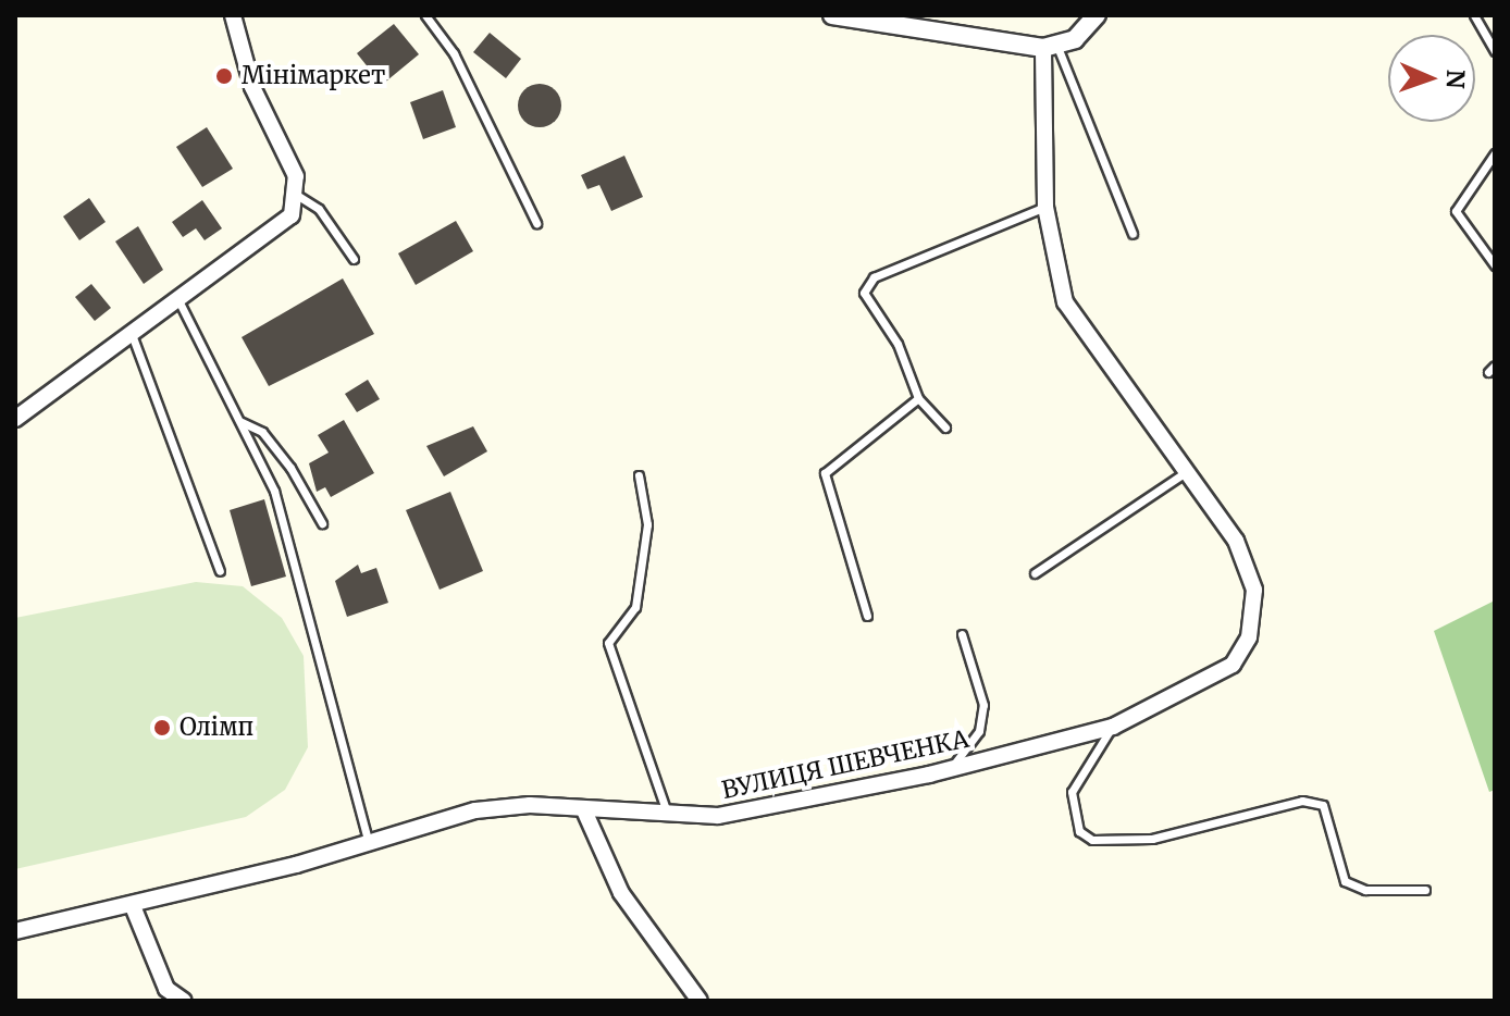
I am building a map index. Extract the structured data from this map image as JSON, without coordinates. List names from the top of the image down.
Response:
{
  "streets": {
    "street": ["ВУЛИЦЯ ШЕВЧЕНКА"]
  },
  "places": ["Мінімаркет", "Олімп"],
  "north": "right"
}
